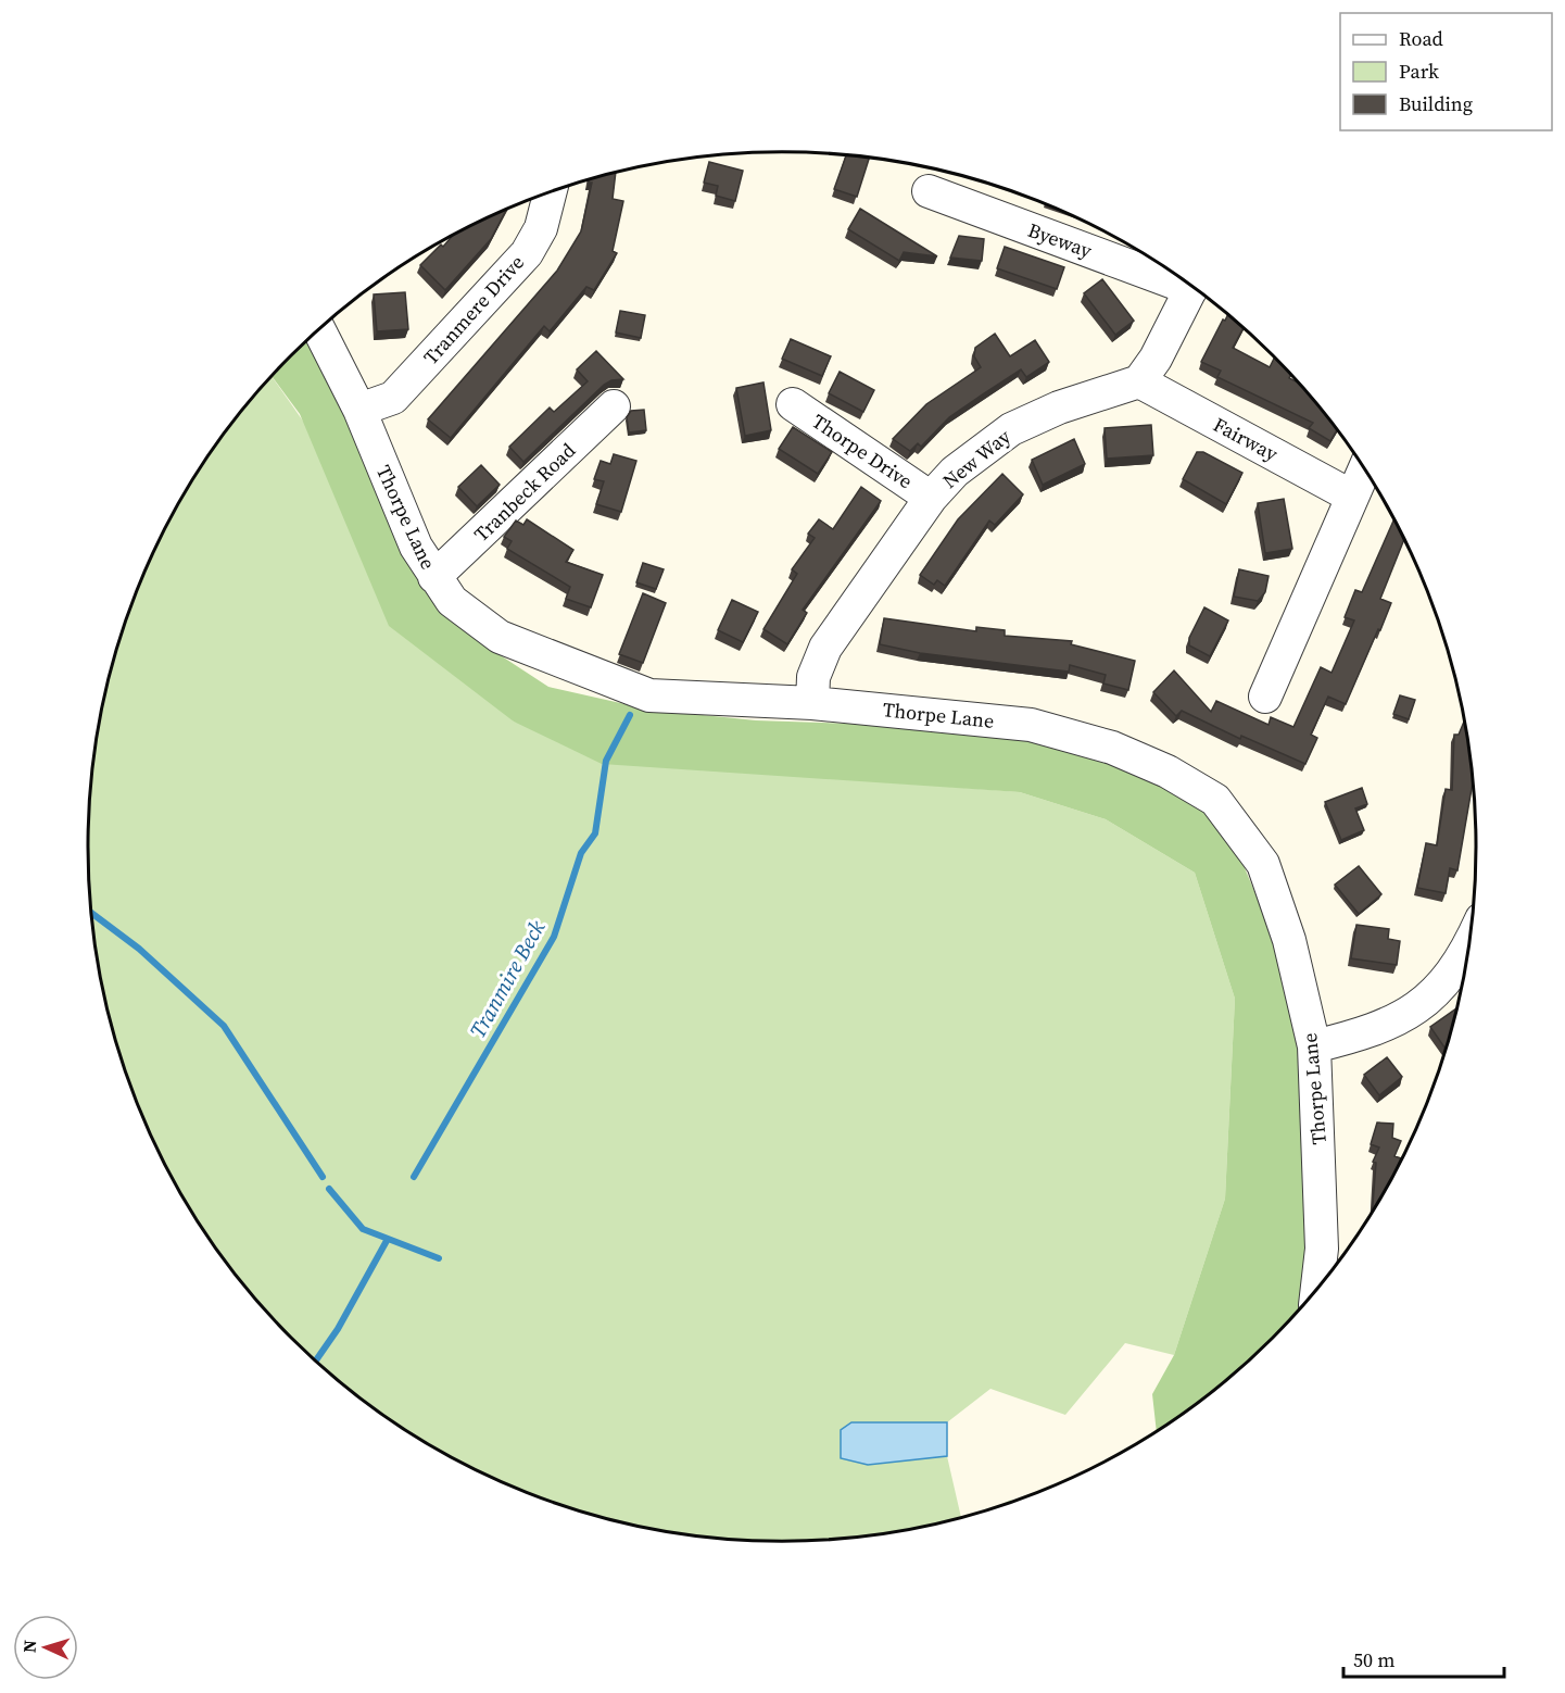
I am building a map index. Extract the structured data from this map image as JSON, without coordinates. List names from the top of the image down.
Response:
{
  "streets": {
    "street": [
      "Byeway",
      "Tranmere Drive",
      "Fairway",
      "Thorpe Drive",
      "New Way",
      "Tranbeck Road",
      "Thorpe Lane"
    ]
  },
  "crossings": [
    ["Tranmere Drive", "Thorpe Lane"],
    ["Fairway", "New Way"],
    ["Thorpe Drive", "New Way"],
    ["New Way", "Thorpe Lane"],
    ["Tranbeck Road", "Thorpe Lane"]
  ],
  "water": ["Tranmire Beck"],
  "legend": ["Road", "Park", "Building"],
  "scale_bar": "50 m",
  "north": "left"
}
